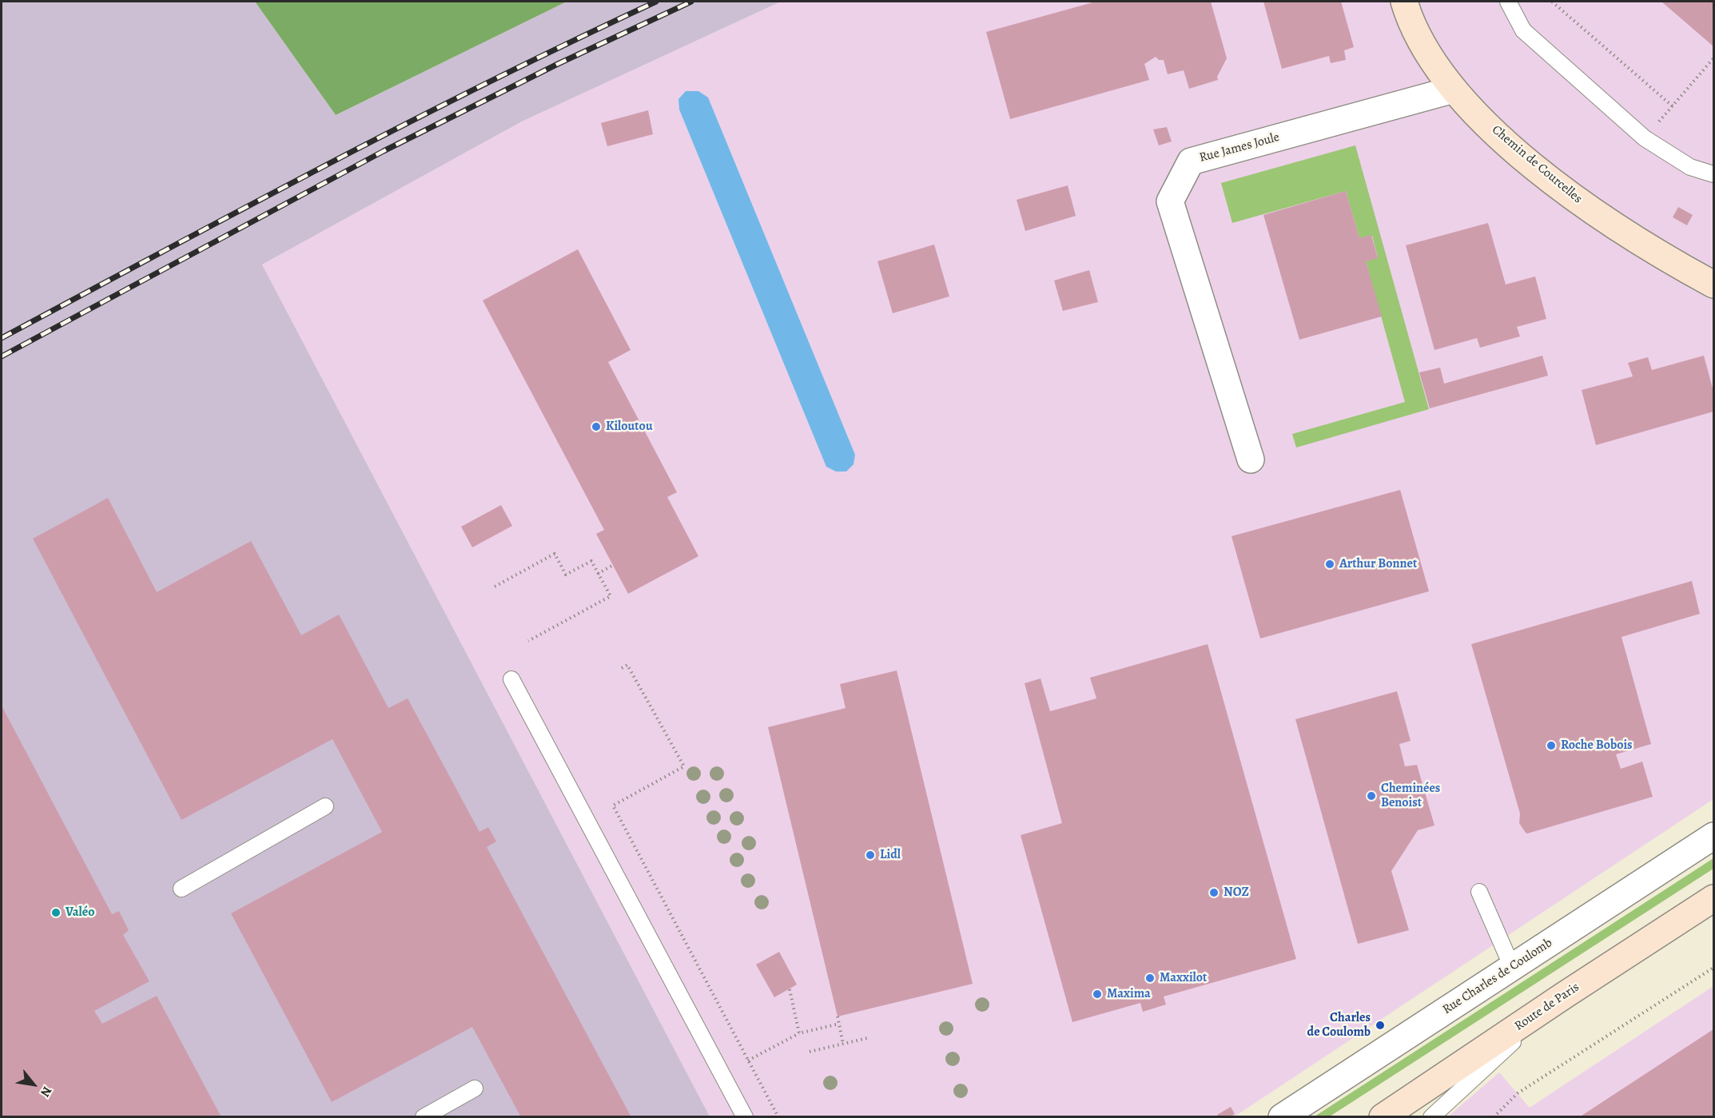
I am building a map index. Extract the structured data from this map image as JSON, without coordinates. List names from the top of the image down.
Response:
{
  "streets": {
    "street": [
      "Rue James Joule",
      "Chemin de Courcelles",
      "Rue Charles de Coulomb",
      "Route de Paris"
    ]
  },
  "crossings": [
    ["Rue James Joule", "Chemin de Courcelles"]
  ],
  "places": [
    "Kiloutou",
    "Arthur Bonnet",
    "Roche Bobois",
    "Cheminées Benoist",
    "Lidl",
    "NOZ",
    "Valéo",
    "Maxxilot",
    "Maxima",
    "Charles de Coulomb"
  ],
  "north": "bottom right"
}
